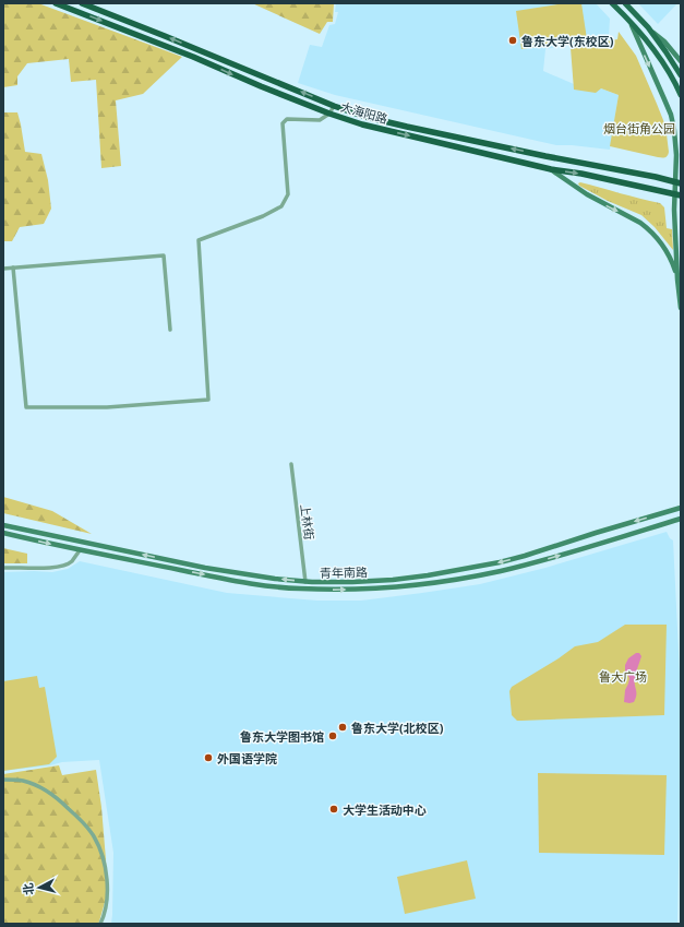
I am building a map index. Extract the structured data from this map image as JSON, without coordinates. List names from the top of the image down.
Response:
{
  "streets": {
    "highway": ["大海阳路"],
    "main road": ["青年南路"],
    "street": ["上林街"]
  },
  "crossings": [
    ["上林街", "青年南路"]
  ],
  "parks": ["烟台街角公园", "鲁大广场"],
  "places": [
    "鲁东大学(东校区)",
    "鲁东大学(北校区)",
    "鲁东大学图书馆",
    "外国语学院",
    "大学生活动中心"
  ],
  "north": "left"
}
